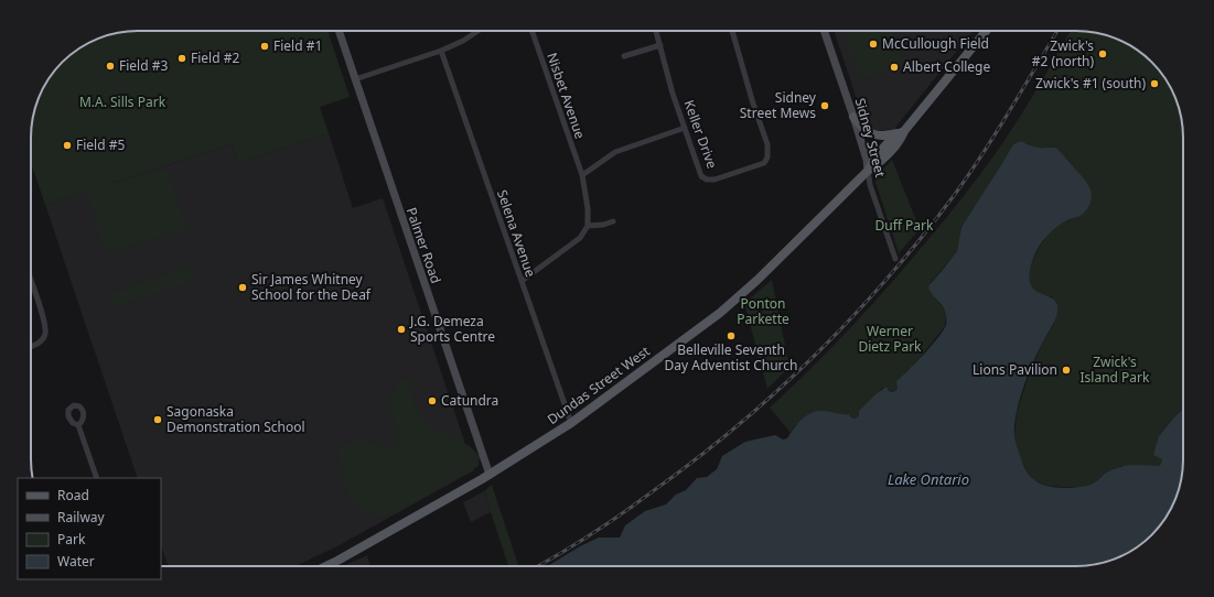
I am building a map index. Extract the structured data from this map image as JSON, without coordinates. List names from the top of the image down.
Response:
{
  "streets": {
    "main road": ["Dundas Street West"],
    "street": [
      "Nisbet Avenue",
      "Keller Drive",
      "Sidney Street",
      "Selena Avenue",
      "Palmer Road"
    ]
  },
  "crossings": [
    ["Sidney Street", "Dundas Street West"],
    ["Selena Avenue", "Dundas Street West"],
    ["Palmer Road", "Dundas Street West"]
  ],
  "water": ["Lake Ontario"],
  "parks": [
    "M.A. Sills Park",
    "Duff Park",
    "Ponton Parkette",
    "Werner Dietz Park",
    "Zwick's Island Park"
  ],
  "places": [
    "McCullough Field",
    "Field #1",
    "Zwick's #2 (north)",
    "Field #2",
    "Field #3",
    "Albert College",
    "Zwick's #1 (south)",
    "Sidney Street Mews",
    "Field #5",
    "Sir James Whitney School for the Deaf",
    "J.G. Demeza Sports Centre",
    "Belleville Seventh Day Adventist Church",
    "Lions Pavilion",
    "Catundra",
    "Sagonaska Demonstration School"
  ],
  "legend": [
    "Road",
    "Railway",
    "Park",
    "Water"
  ]
}
